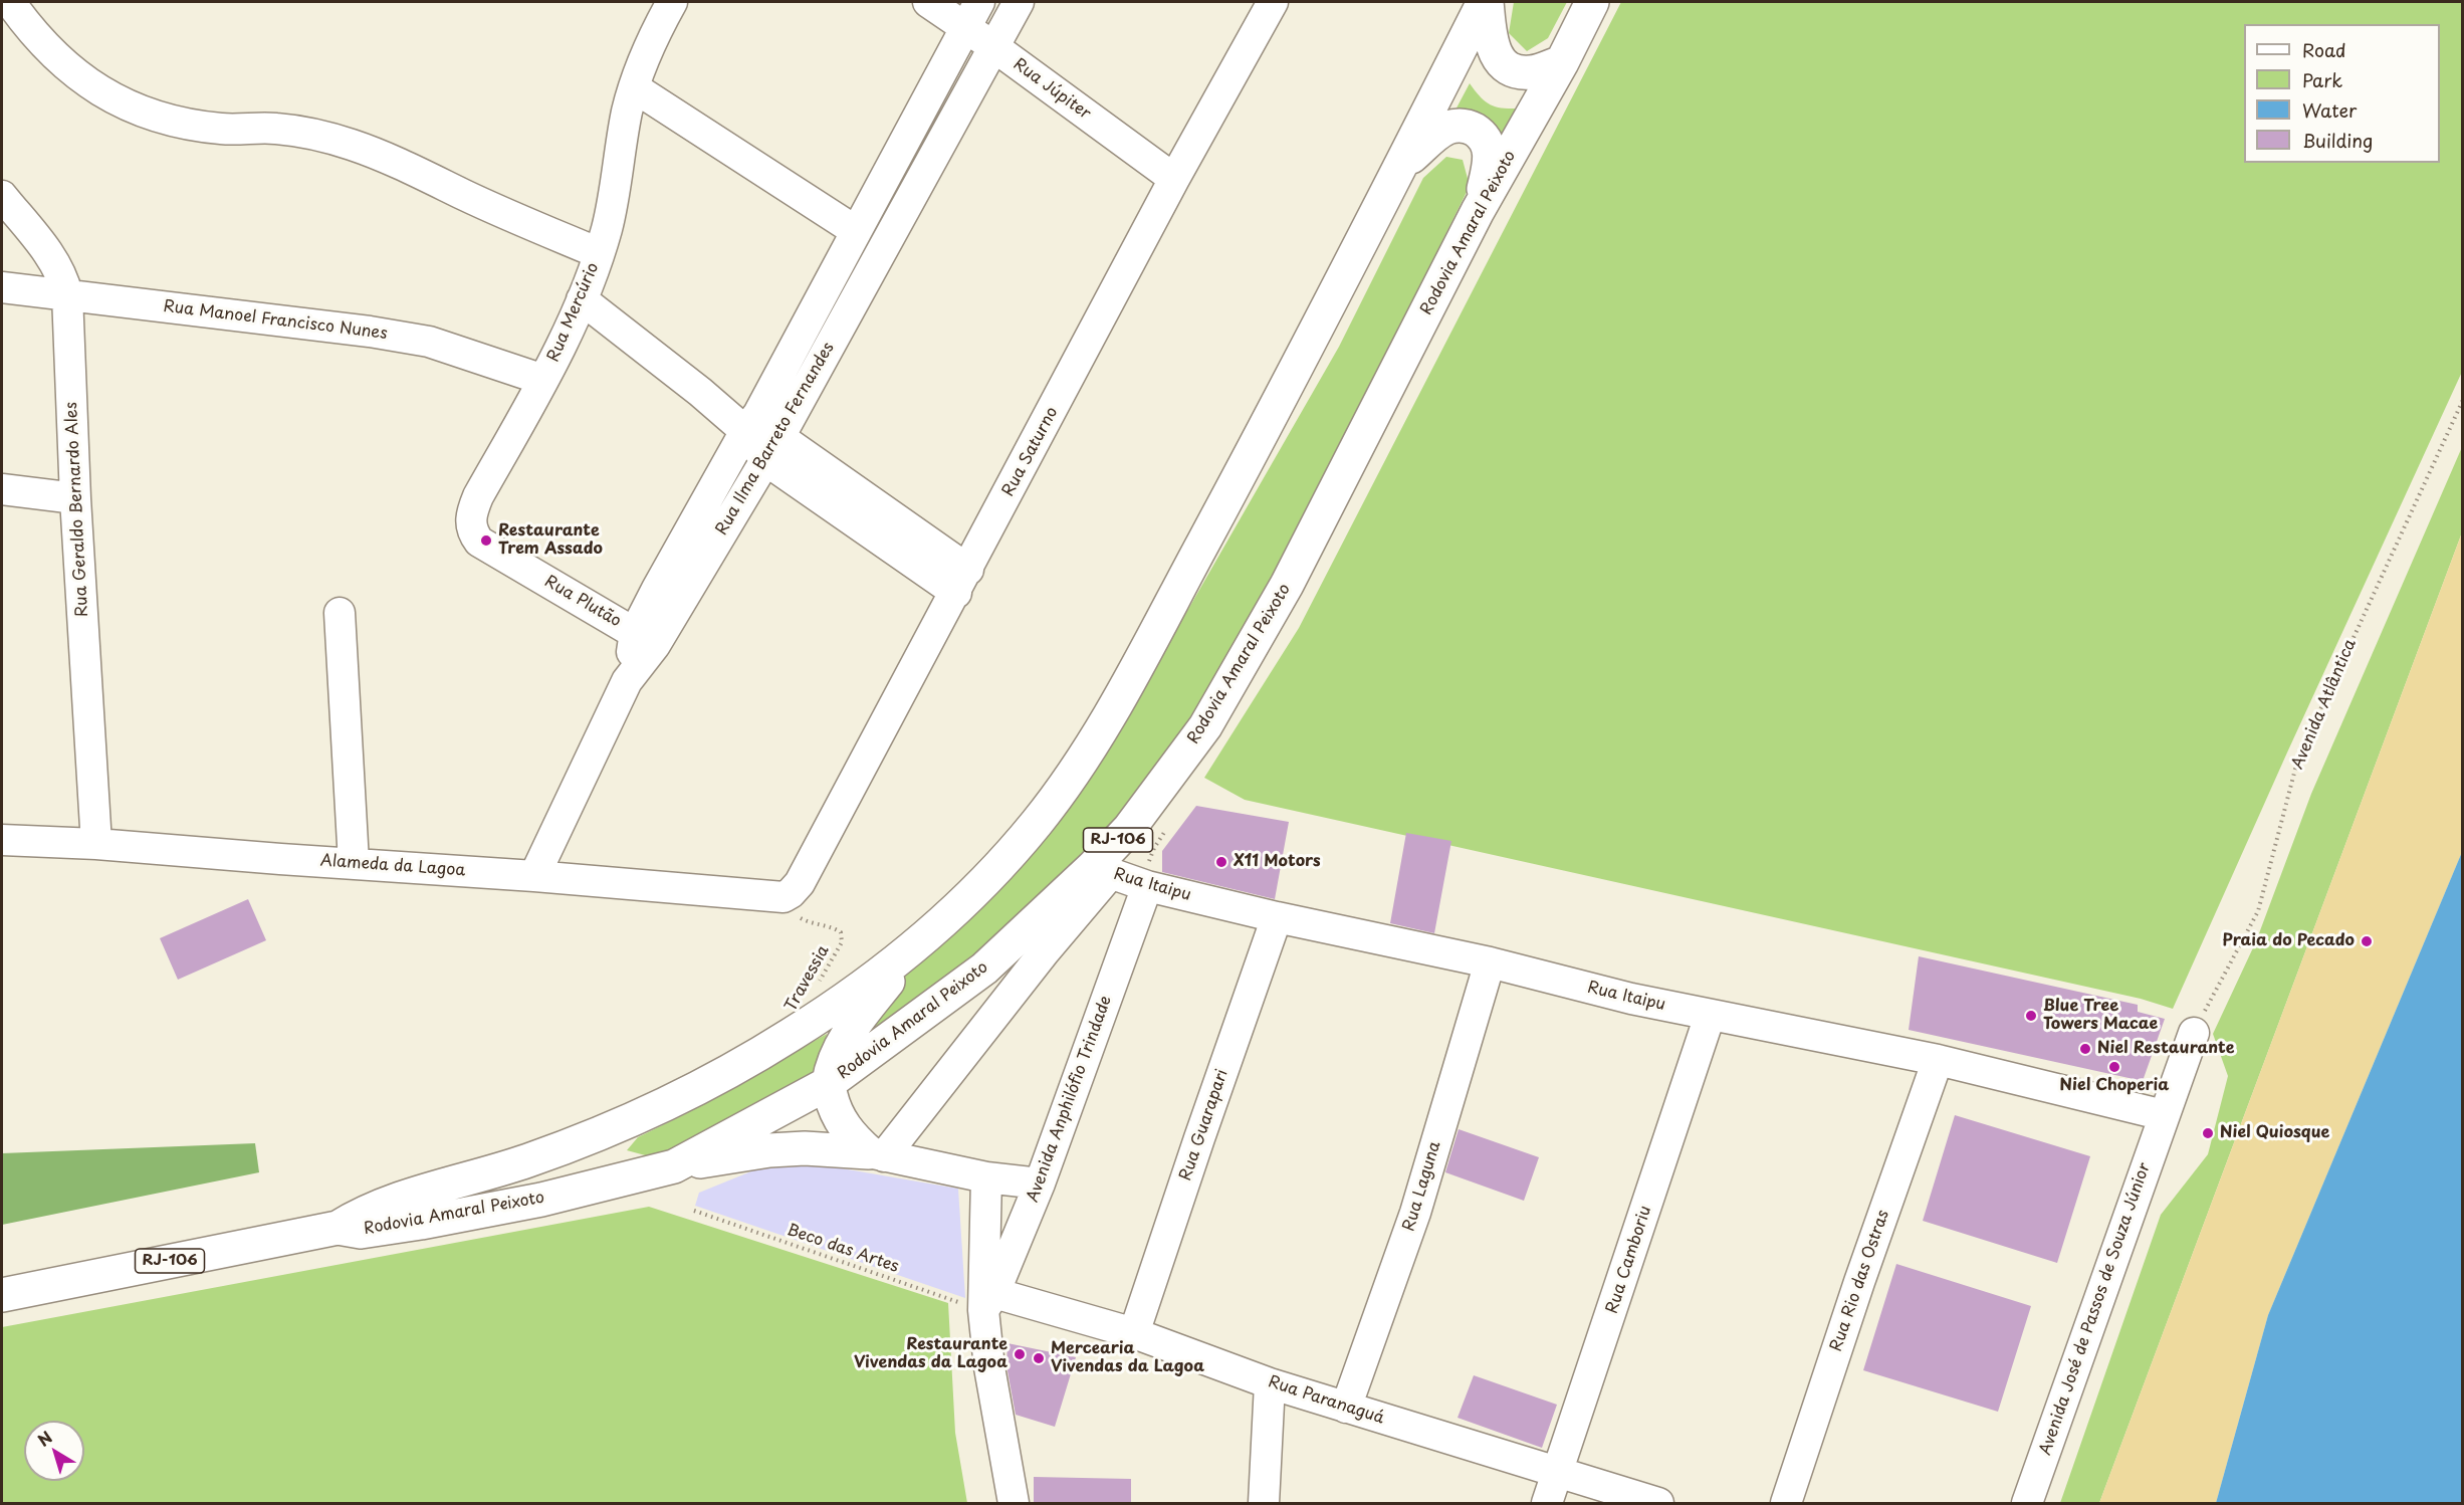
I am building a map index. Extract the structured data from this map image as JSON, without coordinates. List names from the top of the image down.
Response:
{
  "streets": {
    "highway": ["Rodovia Amaral Peixoto", "RJ-106"],
    "street": [
      "Rua Júpiter",
      "Rua Mercúrio",
      "Rua Manoel Francisco Nunes",
      "Rua Ilma Barreto Fernandes",
      "Rua Saturno",
      "Rua Geraldo Bernardo Ales",
      "Rua Plutão",
      "Alameda da Lagoa",
      "Rua Itaipu",
      "Avenida Anphilófio Trindade",
      "Rua Guarapari",
      "Rua Laguna",
      "Rua Camboriu",
      "Rua Rio das Ostras",
      "Avenida José de Passos de Souza Júnior",
      "Rua Paranaguá"
    ],
    "path": ["Avenida Atlântica", "Travessia"]
  },
  "crossings": [
    ["Rua Júpiter", "Rua Ilma Barreto Fernandes"],
    ["Rua Júpiter", "Rua Saturno"],
    ["Rodovia Amaral Peixoto", "Rua Itaipu"],
    ["Rua Mercúrio", "Rua Manoel Francisco Nunes"],
    ["Rua Mercúrio", "Rua Plutão"],
    ["Rua Manoel Francisco Nunes", "Rua Geraldo Bernardo Ales"],
    ["Rua Ilma Barreto Fernandes", "Rua Plutão"],
    ["Rua Ilma Barreto Fernandes", "Alameda da Lagoa"],
    ["Rua Saturno", "Alameda da Lagoa"],
    ["Rua Saturno", "Travessia"],
    ["Rua Geraldo Bernardo Ales", "Alameda da Lagoa"],
    ["Alameda da Lagoa", "Travessia"],
    ["Rua Itaipu", "Avenida Anphilófio Trindade"],
    ["Rua Itaipu", "Rua Guarapari"],
    ["Rua Itaipu", "Rua Laguna"],
    ["Rua Itaipu", "Rua Camboriu"],
    ["Rua Itaipu", "Rua Rio das Ostras"],
    ["Rua Itaipu", "Avenida José de Passos de Souza Júnior"],
    ["Avenida Anphilófio Trindade", "Rua Paranaguá"],
    ["Rua Guarapari", "Rua Paranaguá"],
    ["Rua Laguna", "Rua Paranaguá"],
    ["Rua Camboriu", "Rua Paranaguá"]
  ],
  "places": [
    "Restaurante Trem Assado",
    "X11 Motors",
    "Praia do Pecado",
    "Blue Tree Towers Macae",
    "Niel Restaurante",
    "Niel Choperia",
    "Niel Quiosque",
    "Restaurante Vivendas da Lagoa",
    "Mercearia Vivendas da Lagoa"
  ],
  "legend": [
    "Road",
    "Park",
    "Water",
    "Building"
  ],
  "north": "top left"
}
